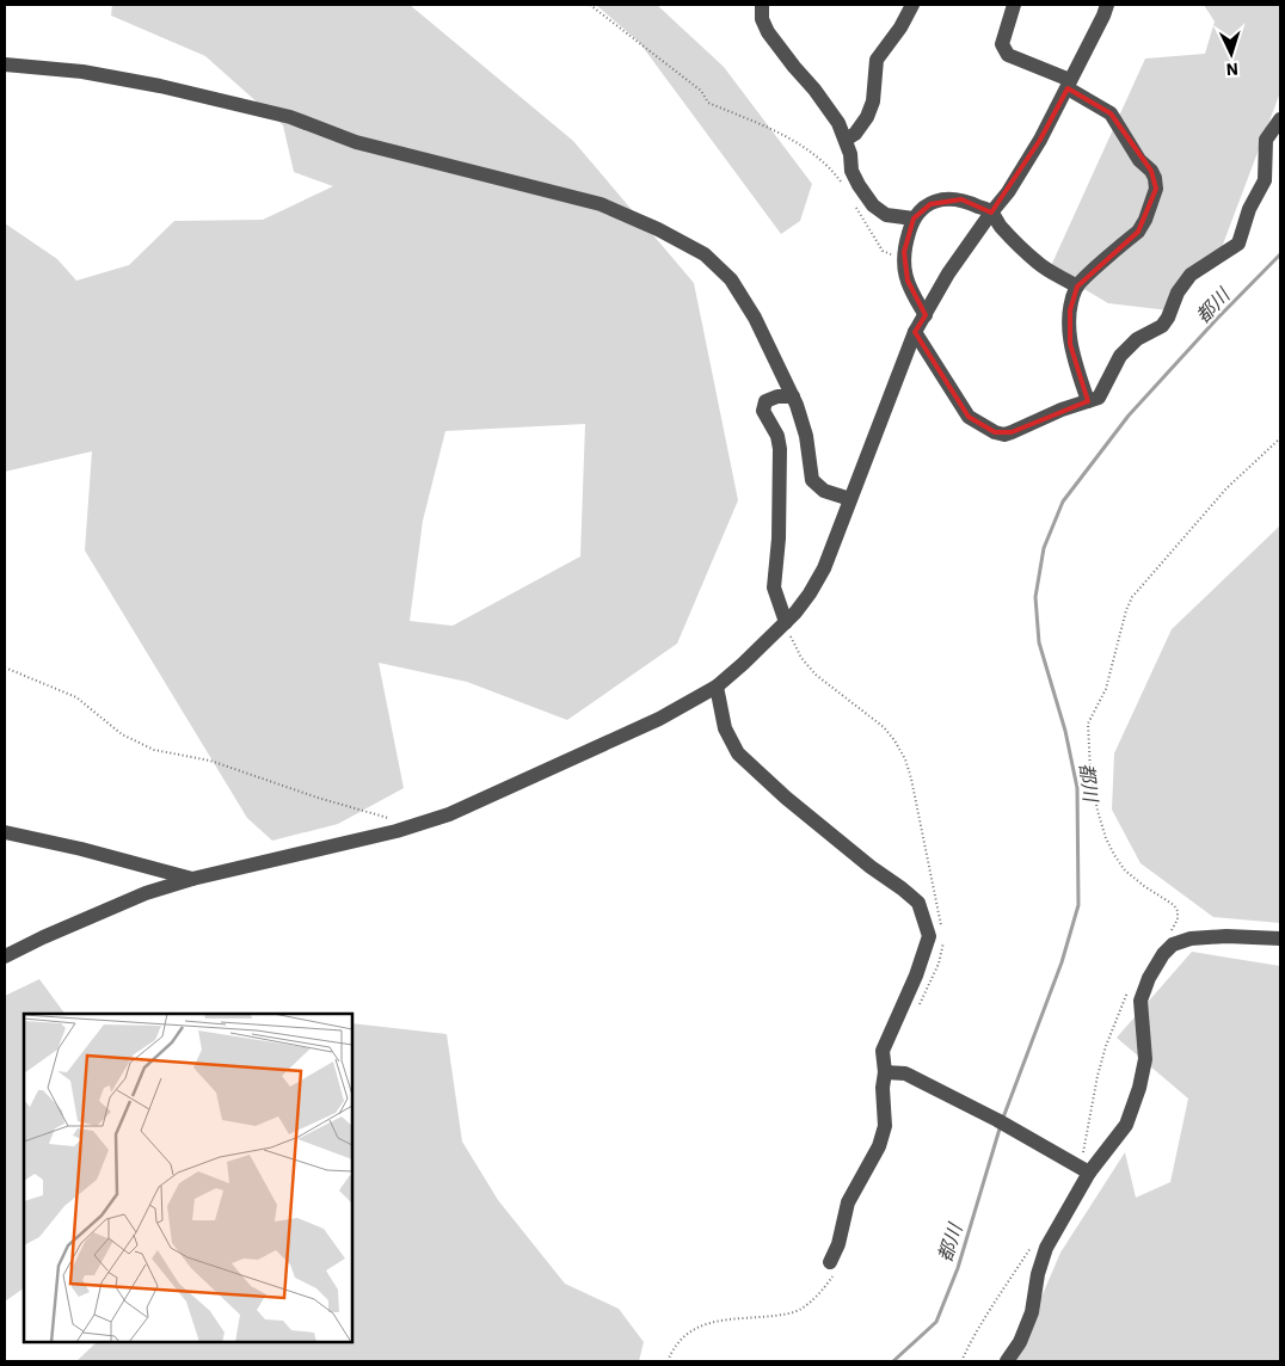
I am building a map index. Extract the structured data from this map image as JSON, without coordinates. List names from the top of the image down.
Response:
{
  "water": ["都川"],
  "north": "bottom"
}
